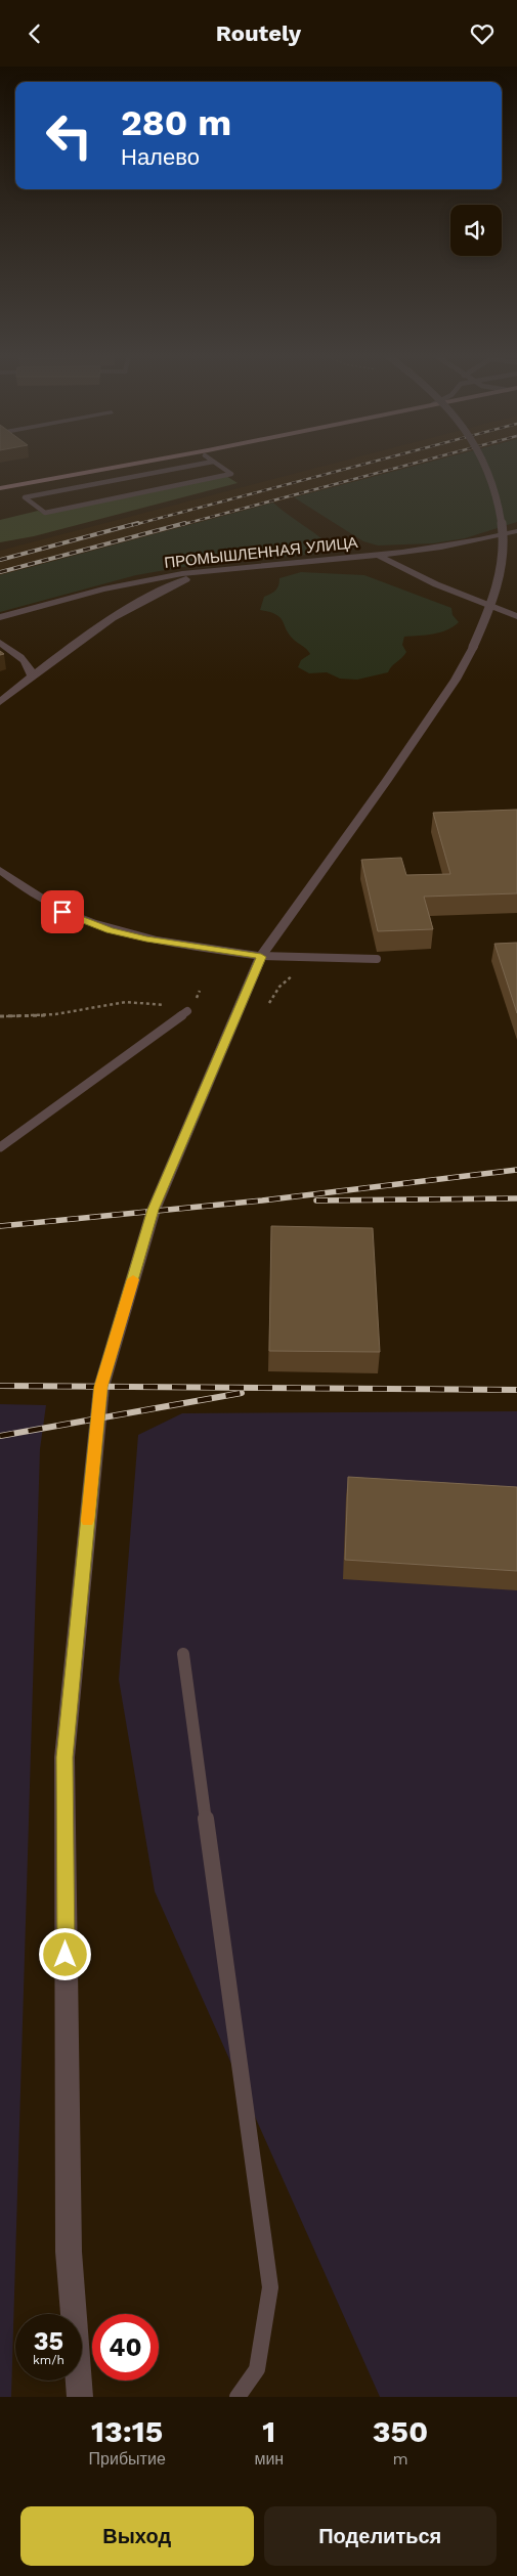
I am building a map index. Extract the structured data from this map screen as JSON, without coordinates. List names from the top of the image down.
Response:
{
  "streets": {
    "street": ["ПРОМЫШЛЕННАЯ УЛИЦА"]
  },
  "page": {
    "header": "Routely",
    "turn": ["280 m", "Налево"],
    "speed": "35 km/h",
    "limit": "40",
    "eta": [
      "13:15",
      "Прибытие",
      "1",
      "мин",
      "350",
      "m"
    ],
    "buttons": ["Выход", "Поделиться"]
  }
}
